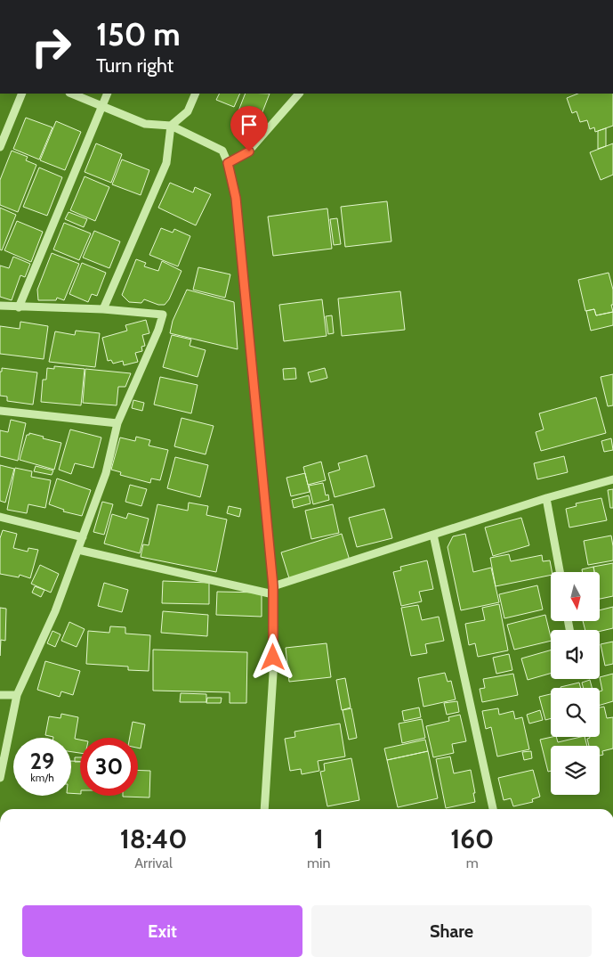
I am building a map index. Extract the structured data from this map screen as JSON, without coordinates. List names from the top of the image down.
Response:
{
  "north": "bottom",
  "page": {
    "turn": ["150 m", "Turn right"],
    "speed": "29 km/h",
    "limit": "30",
    "eta": [
      "18:40",
      "Arrival",
      "1",
      "min",
      "160",
      "m"
    ],
    "buttons": ["Exit", "Share"]
  }
}
